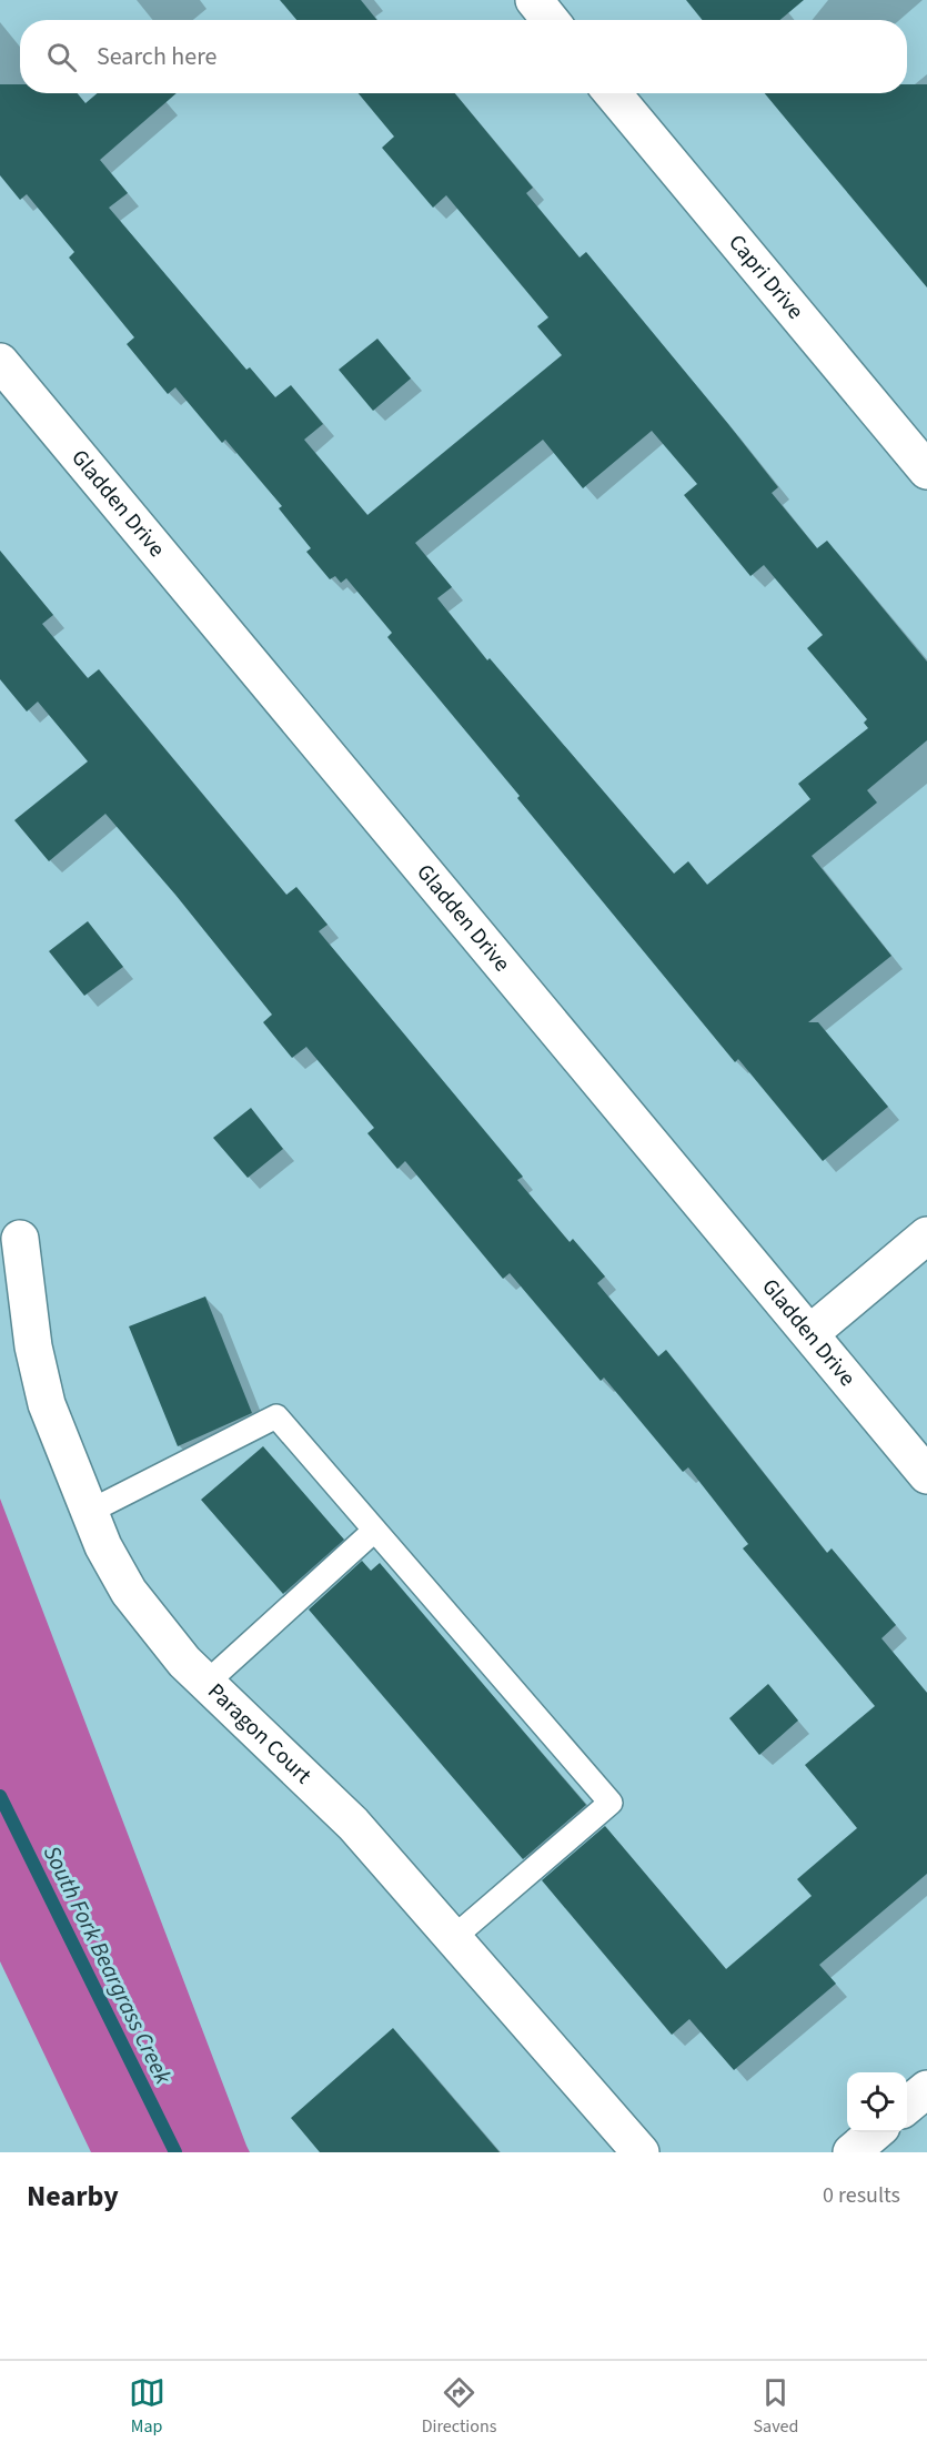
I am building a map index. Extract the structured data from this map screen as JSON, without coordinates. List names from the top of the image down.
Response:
{
  "streets": {
    "street": ["Capri Drive", "Gladden Drive", "Paragon Court"]
  },
  "water": ["South Fork Beargrass Creek"],
  "page": {
    "search": "Search here",
    "heading": ["Nearby", "0 results"],
    "nav": ["Map", "Directions", "Saved"]
  }
}
